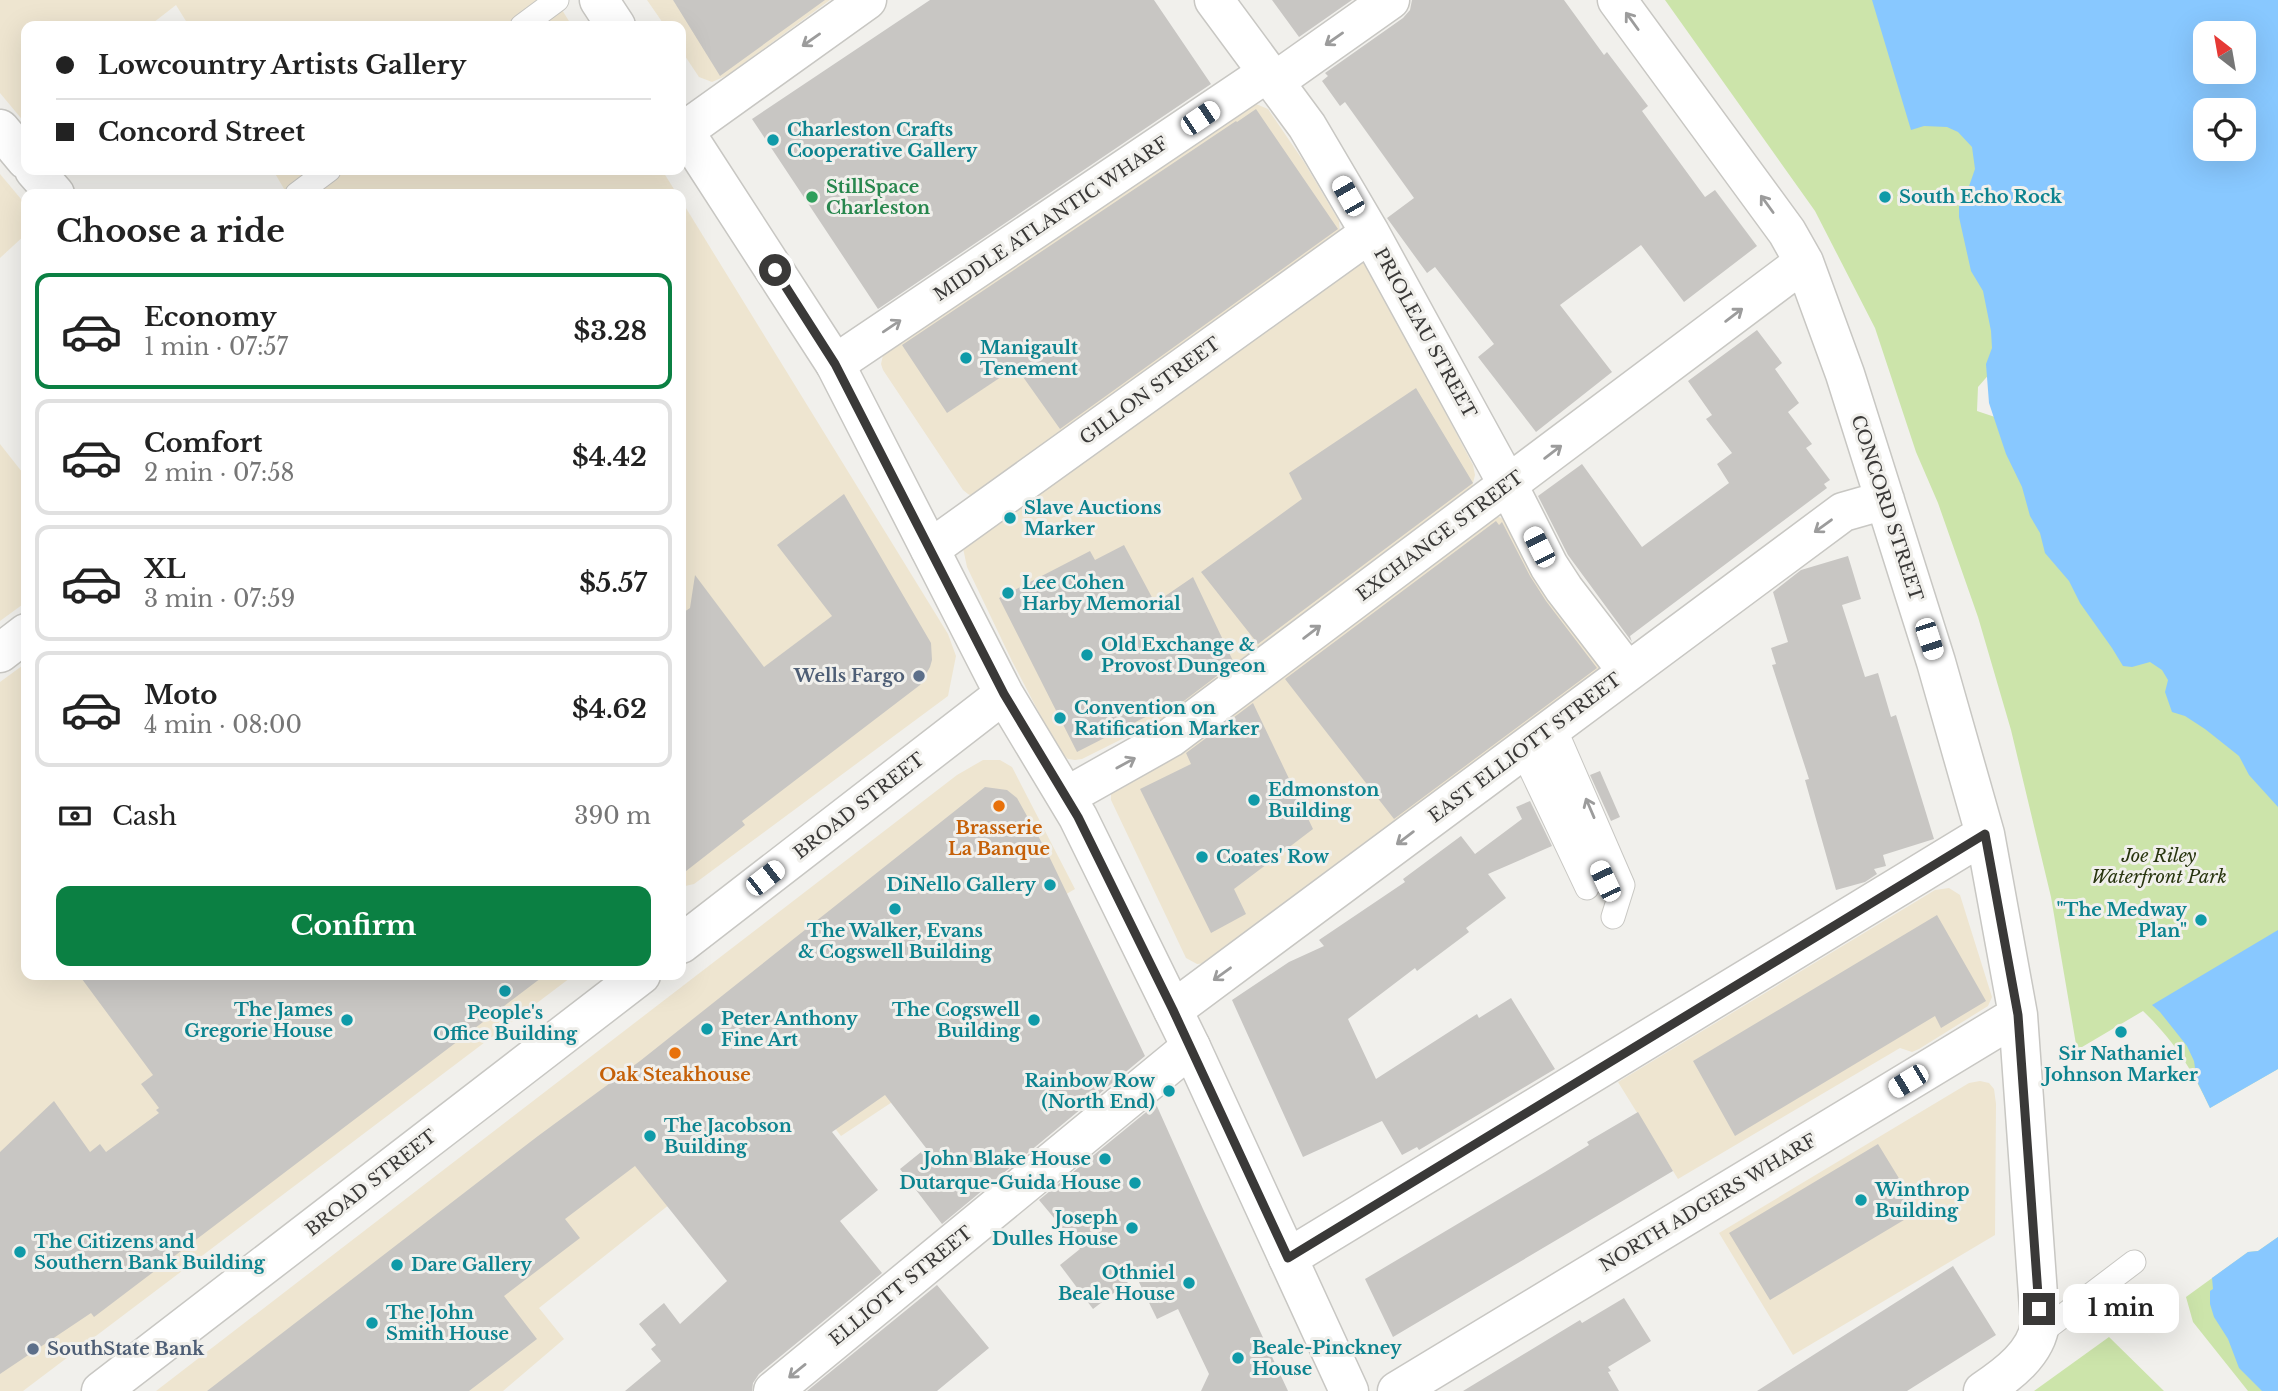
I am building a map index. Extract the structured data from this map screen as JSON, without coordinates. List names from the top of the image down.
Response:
{
  "streets": {
    "street": [
      "MIDDLE ATLANTIC WHARF",
      "PRIOLEAU STREET",
      "GILLON STREET",
      "CONCORD STREET",
      "EXCHANGE STREET",
      "EAST ELLIOTT STREET",
      "BROAD STREET",
      "NORTH ADGERS WHARF",
      "ELLIOTT STREET"
    ]
  },
  "crossings": [
    ["MIDDLE ATLANTIC WHARF", "PRIOLEAU STREET"],
    ["PRIOLEAU STREET", "GILLON STREET"],
    ["PRIOLEAU STREET", "EXCHANGE STREET"],
    ["PRIOLEAU STREET", "EAST ELLIOTT STREET"],
    ["CONCORD STREET", "EXCHANGE STREET"],
    ["CONCORD STREET", "EAST ELLIOTT STREET"],
    ["CONCORD STREET", "NORTH ADGERS WHARF"]
  ],
  "one_way": ["EXCHANGE STREET", "ELLIOTT STREET"],
  "parks": ["Joe Riley Waterfront Park"],
  "places": [
    "Charleston Crafts Cooperative Gallery",
    "StillSpace Charleston",
    "South Echo Rock",
    "Manigault Tenement",
    "Slave Auctions Marker",
    "Lee Cohen Harby Memorial",
    "Old Exchange & Provost Dungeon",
    "Wells Fargo",
    "Convention on Ratification Marker",
    "Edmonston Building",
    "Brasserie La Banque",
    "Coates' Row",
    "DiNello Gallery",
    "The Walker, Evans & Cogswell Building",
    "\"The Medway Plan\"",
    "People's Office Building",
    "The James Gregorie House",
    "The Cogswell Building",
    "Peter Anthony Fine Art",
    "Sir Nathaniel Johnson Marker",
    "Oak Steakhouse",
    "Rainbow Row (North End)",
    "The Jacobson Building",
    "John Blake House",
    "Dutarque-Guida House",
    "Winthrop Building",
    "Joseph Dulles House",
    "The Citizens and Southern Bank Building",
    "Dare Gallery",
    "Othniel Beale House",
    "The John Smith House",
    "SouthState Bank",
    "Beale-Pinckney House"
  ],
  "north": "top left",
  "page": {
    "banner": ["Lowcountry Artists Gallery", "Concord Street"],
    "heading": "Choose a ride",
    "list": [
      {
        "name": "Economy",
        "note": "1 min · 07:57",
        "value": "$3.28"
      },
      {
        "name": "Comfort",
        "note": "2 min · 07:58",
        "value": "$4.42"
      },
      {
        "name": "XL",
        "note": "3 min · 07:59",
        "value": "$5.57"
      },
      {
        "name": "Moto",
        "note": "4 min · 08:00",
        "value": "$4.62"
      }
    ],
    "pay": ["Cash", "390 m"],
    "buttons": "Confirm",
    "bubble": "1 min"
  }
}
